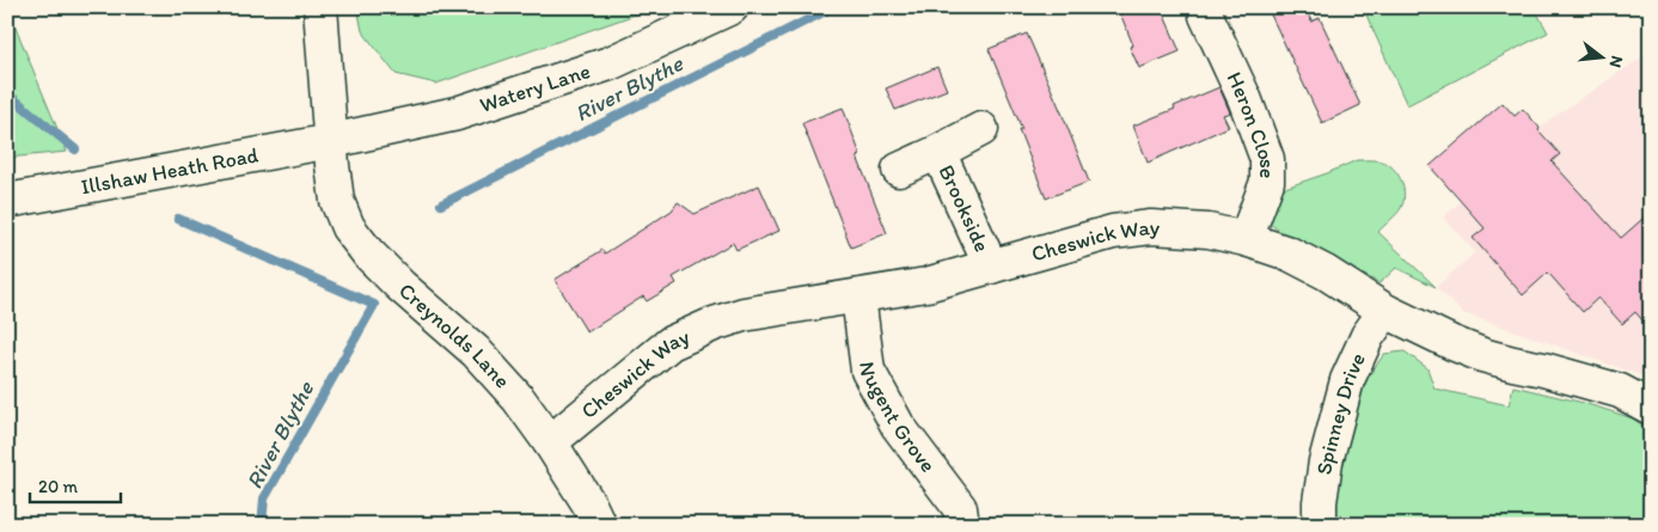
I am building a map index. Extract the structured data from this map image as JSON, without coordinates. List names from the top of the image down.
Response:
{
  "streets": {
    "street": [
      "Watery Lane",
      "Heron Close",
      "Illshaw Heath Road",
      "Brookside",
      "Cheswick Way",
      "Creynolds Lane",
      "Nugent Grove",
      "Spinney Drive"
    ]
  },
  "crossings": [
    ["Watery Lane", "Illshaw Heath Road"],
    ["Watery Lane", "Creynolds Lane"],
    ["Heron Close", "Cheswick Way"],
    ["Illshaw Heath Road", "Creynolds Lane"],
    ["Brookside", "Cheswick Way"],
    ["Cheswick Way", "Creynolds Lane"],
    ["Cheswick Way", "Nugent Grove"],
    ["Cheswick Way", "Spinney Drive"]
  ],
  "water": ["River Blythe"],
  "scale_bar": "20 m",
  "north": "right"
}
